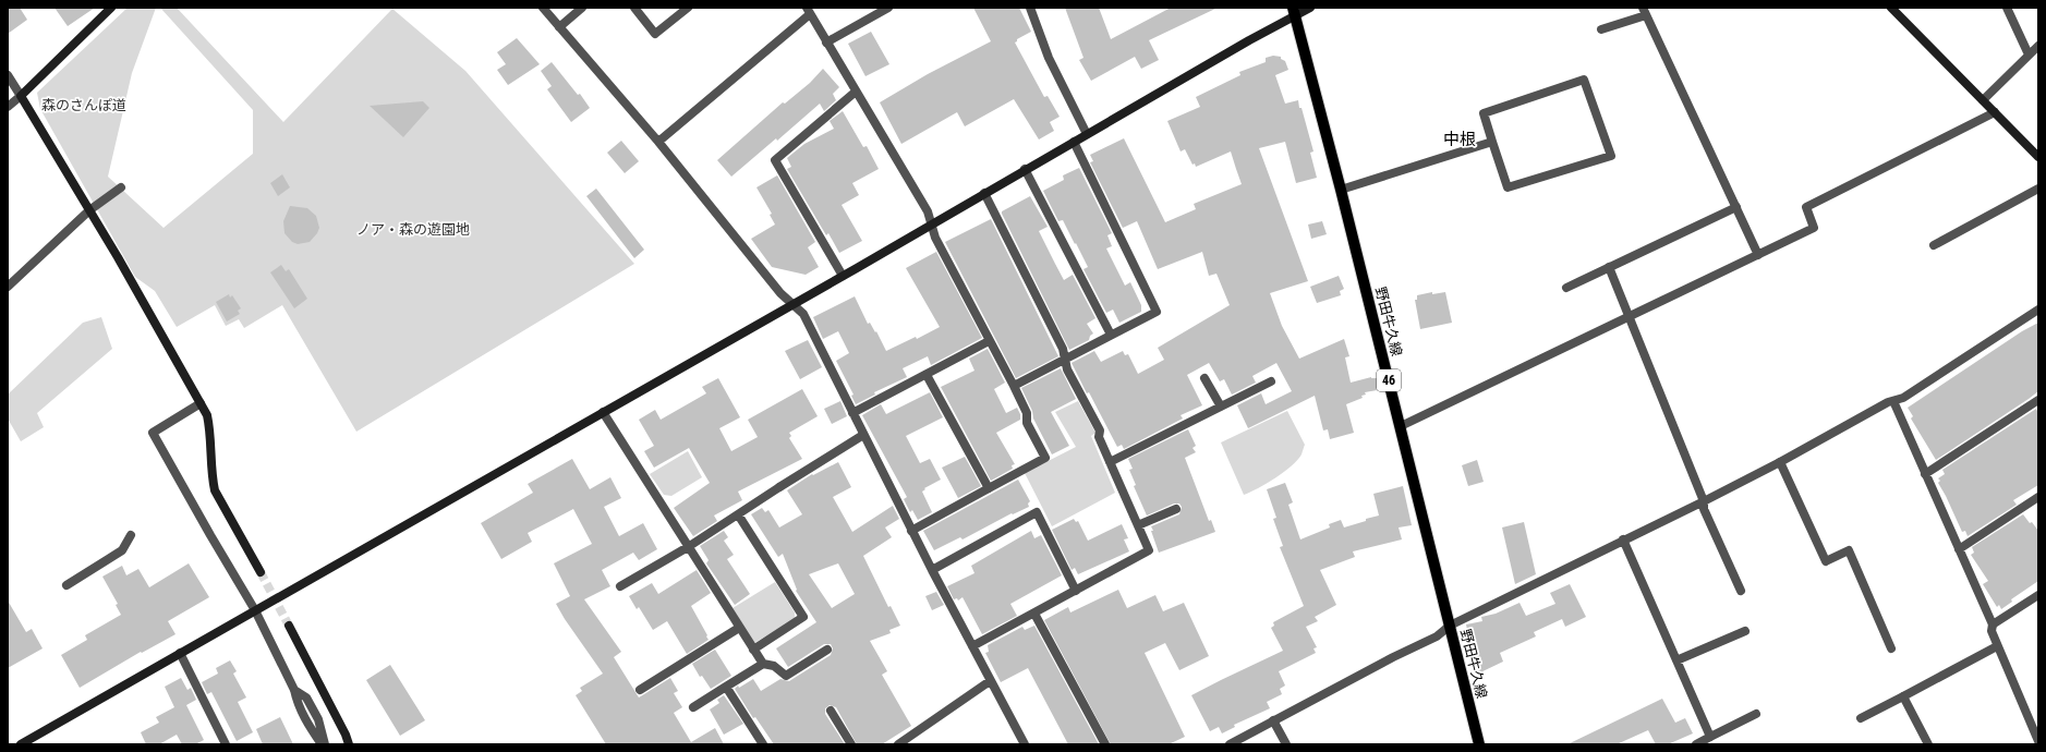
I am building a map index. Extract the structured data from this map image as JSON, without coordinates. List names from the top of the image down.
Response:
{
  "streets": {
    "main road": ["野田牛久線", "46"]
  },
  "districts": ["中根"],
  "parks": ["森のさんぽ道", "ノア・森の遊園地"]
}
